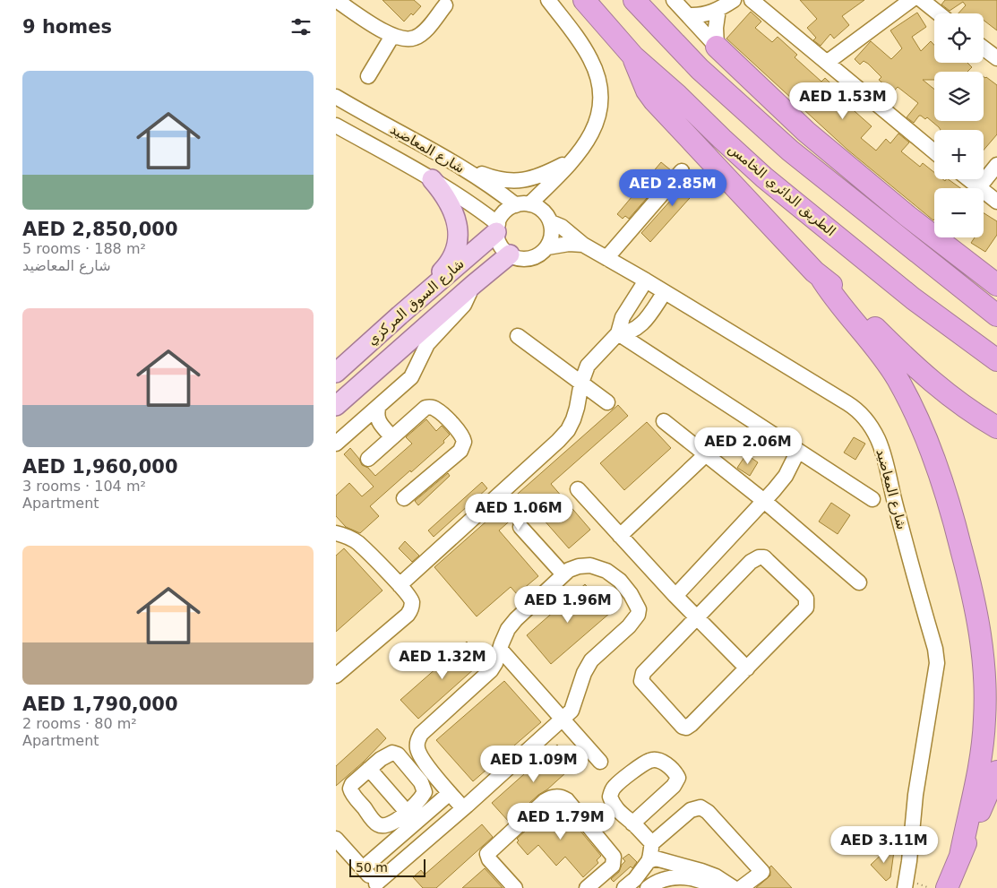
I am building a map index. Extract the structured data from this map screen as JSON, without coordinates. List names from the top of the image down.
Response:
{
  "streets": {
    "highway": ["الطريق الدائري الخامس"],
    "main road": ["شارع السوق المركزي"],
    "street": ["شارع المعاضيد"]
  },
  "crossings": [
    ["شارع المعاضيد", "شارع السوق المركزي"]
  ],
  "scale_bar": "50 m",
  "page": {
    "heading": "9 homes",
    "map_buttons": ["+", "−"],
    "list": [
      {
        "name": "AED 2,850,000",
        "note": "5 rooms · 188 m² · شارع المعاضيد"
      },
      {
        "name": "AED 1,960,000",
        "note": "3 rooms · 104 m² · Apartment"
      },
      {
        "name": "AED 1,790,000",
        "note": "2 rooms · 80 m² · Apartment"
      }
    ],
    "price": [
      "AED 1.53M",
      "AED 2.85M",
      "AED 2.06M",
      "AED 1.06M",
      "AED 1.96M",
      "AED 1.32M",
      "AED 1.09M",
      "AED 1.79M",
      "AED 3.11M"
    ],
    "scale": "50 m"
  }
}
